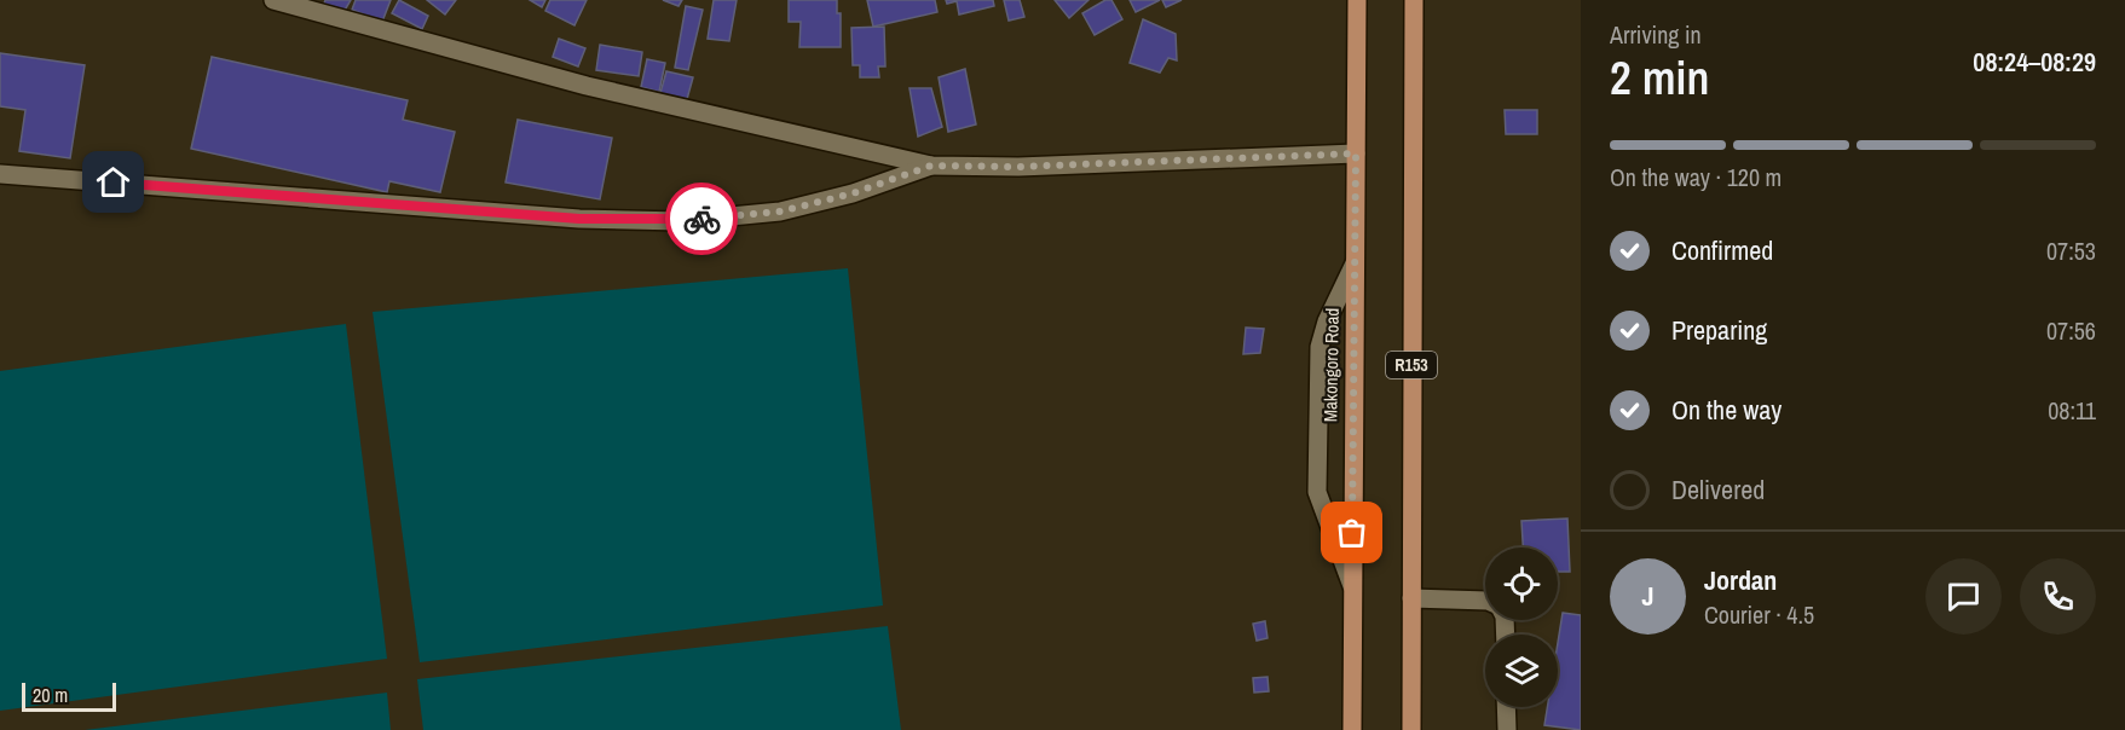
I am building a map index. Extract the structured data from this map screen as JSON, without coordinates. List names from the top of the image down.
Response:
{
  "streets": {
    "main road": ["Makongoro Road", "R153"]
  },
  "scale_bar": "20 m",
  "page": {
    "heading": ["2 min", "Arriving in", "08:24–08:29"],
    "panel": ["Jordan", "Courier · 4.5"],
    "bar": "On the way · 120 m",
    "list": [
      ["Confirmed", "07:53"],
      ["Preparing", "07:56"],
      ["On the way", "08:11"],
      "Delivered"
    ],
    "round": "J",
    "scale": "20 m"
  }
}
